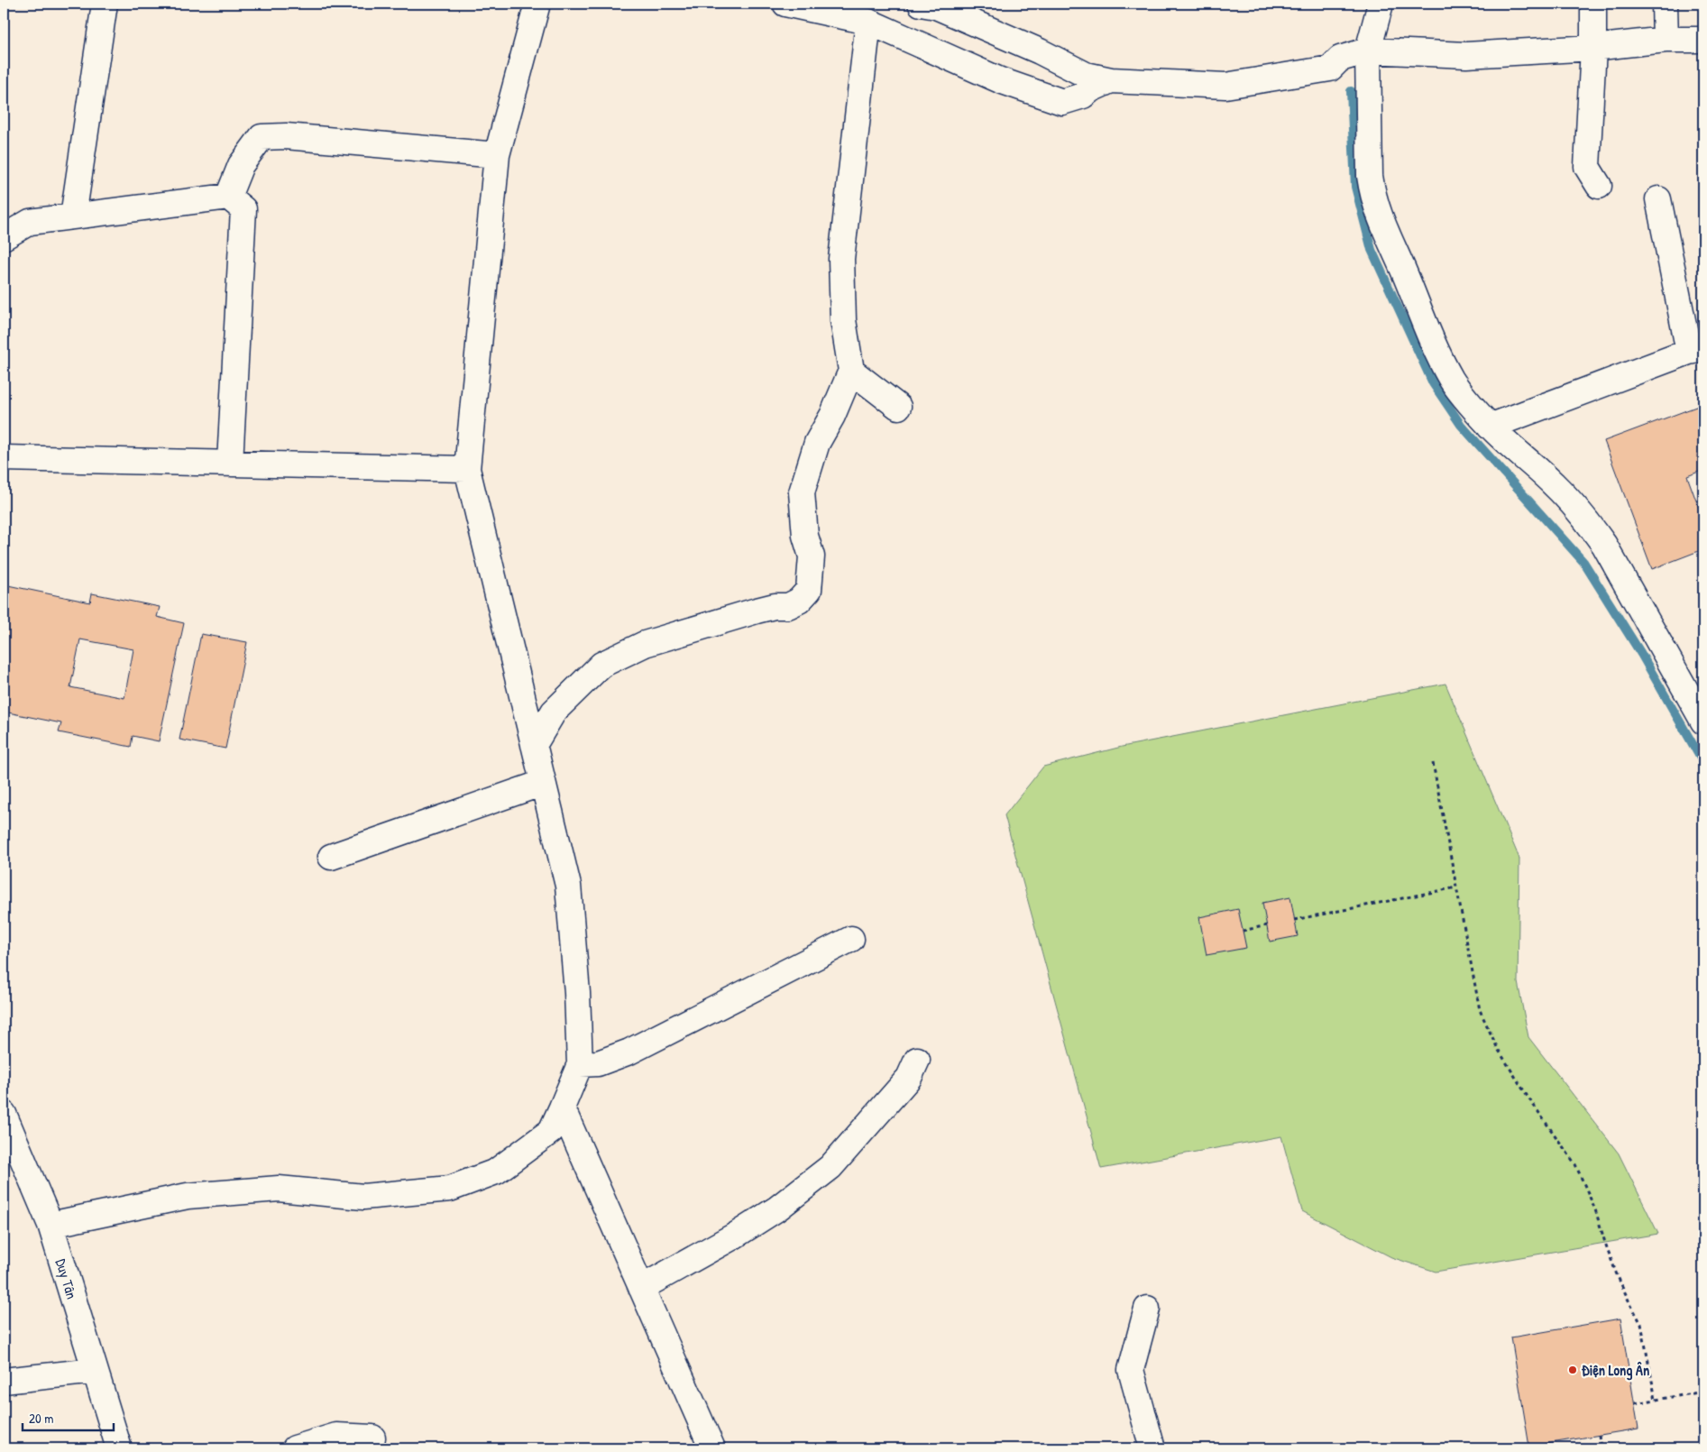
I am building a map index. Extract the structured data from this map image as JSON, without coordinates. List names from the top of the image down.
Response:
{
  "streets": {
    "street": ["Duy Tân"]
  },
  "places": ["Điện Long Ân"],
  "scale_bar": "20 m"
}
